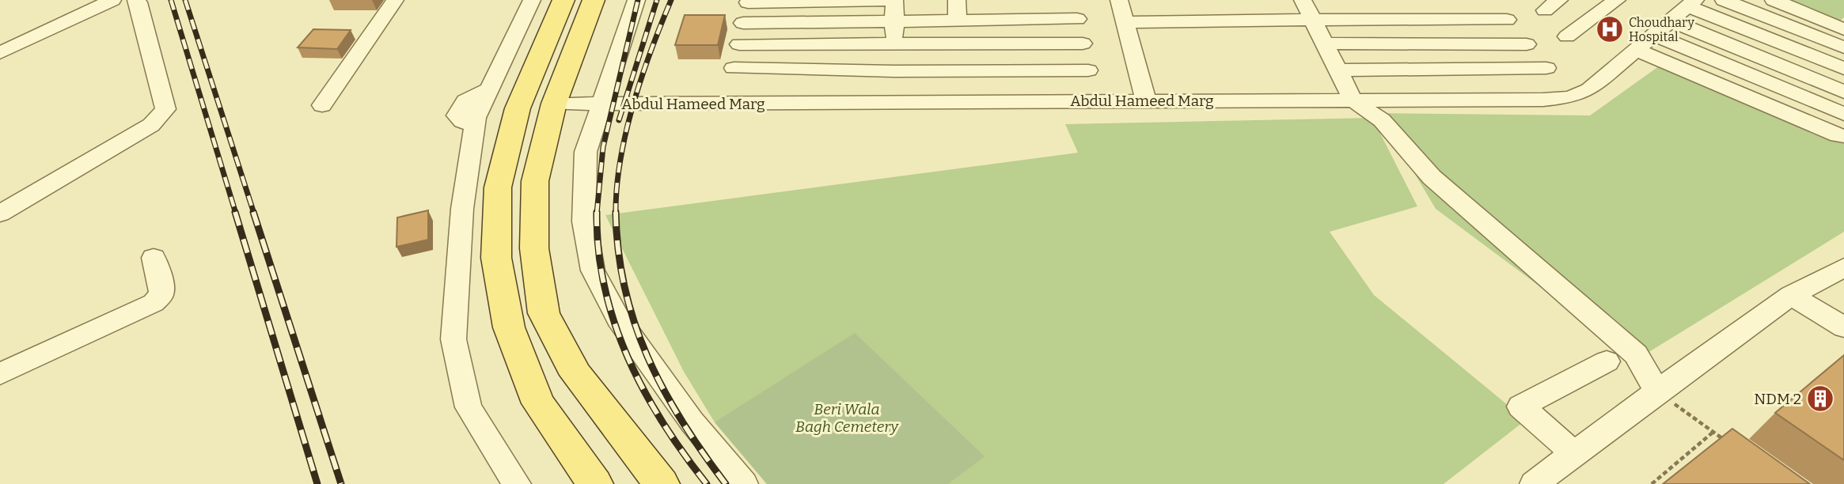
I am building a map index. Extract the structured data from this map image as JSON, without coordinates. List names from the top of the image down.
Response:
{
  "streets": {
    "street": ["Abdul Hameed Marg"]
  },
  "parks": ["Beri Wala Bagh Cemetery"],
  "places": {
    "hospital": ["Choudhary Hospital"],
    "building": ["NDM 2"]
  }
}
